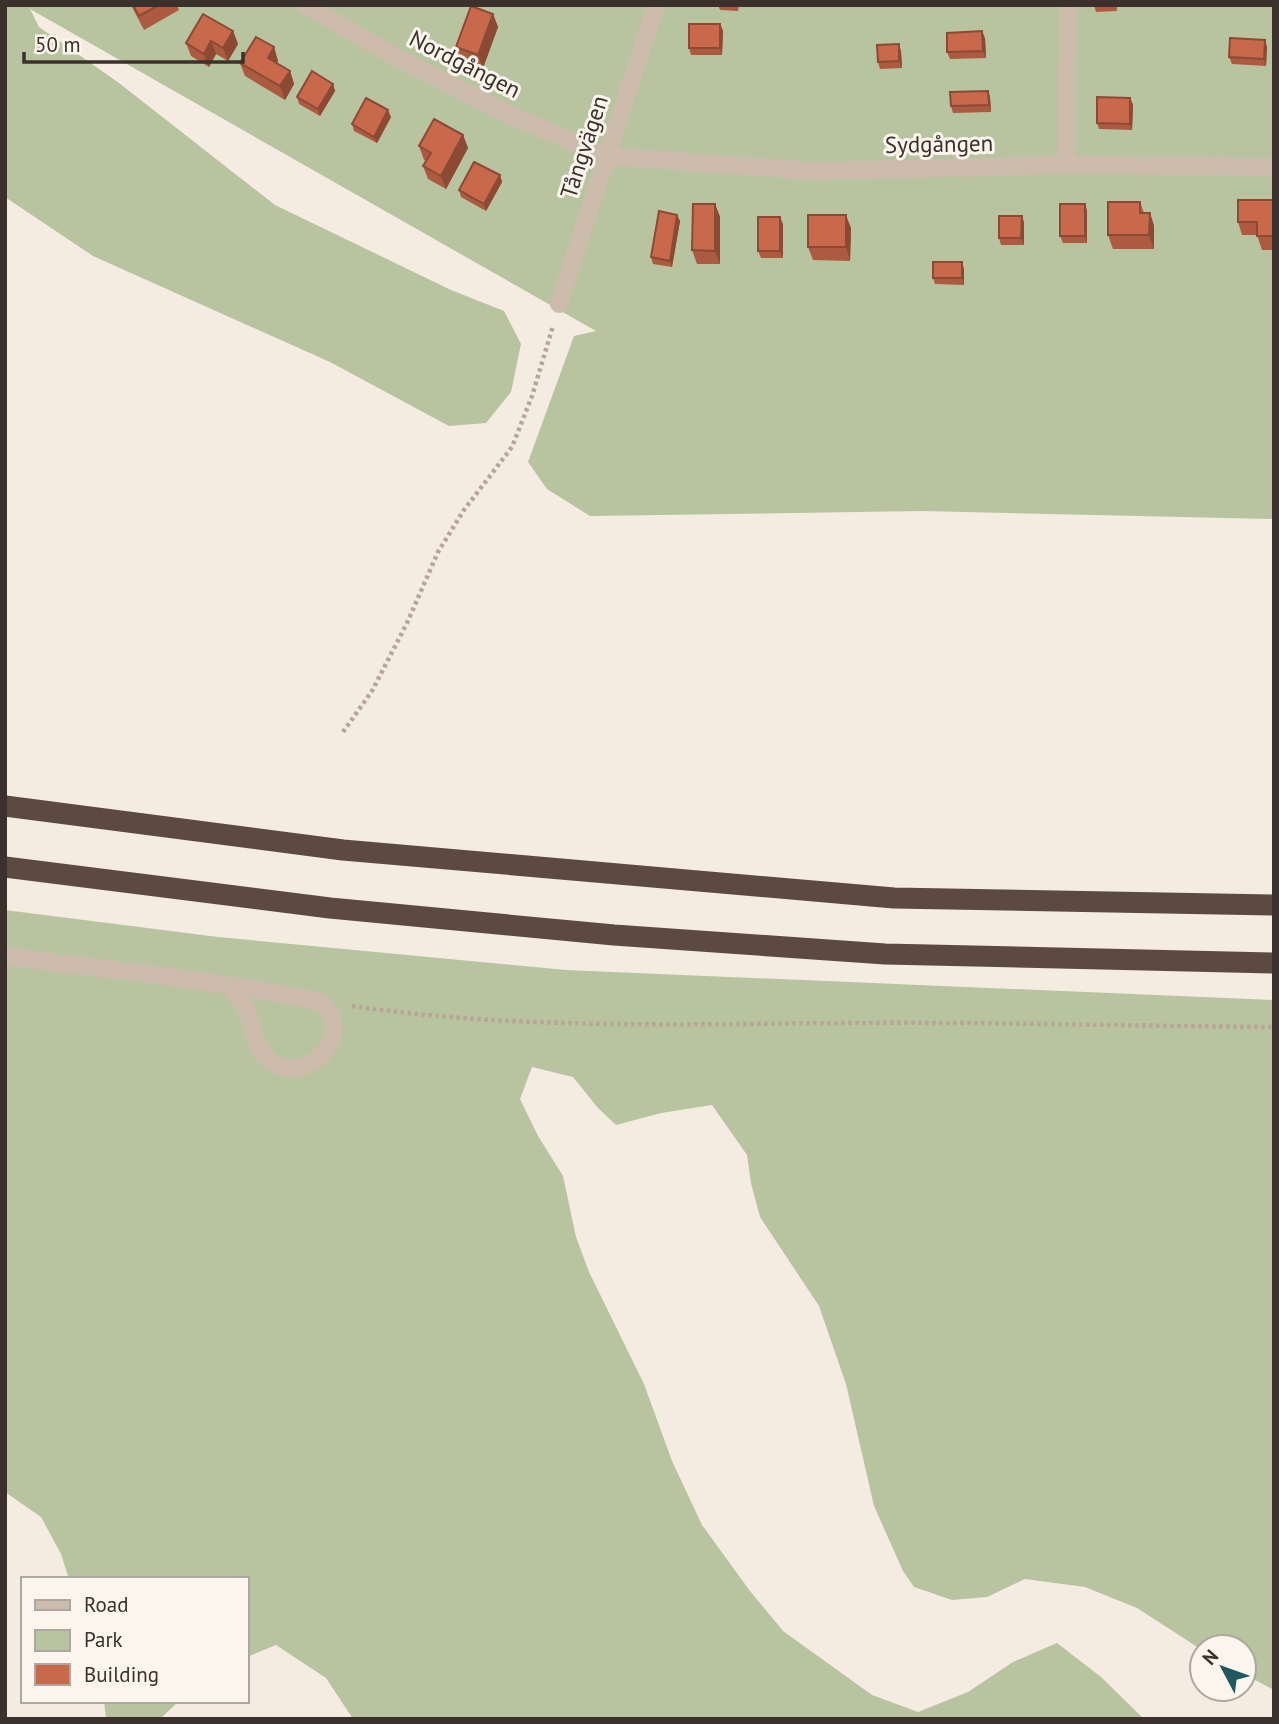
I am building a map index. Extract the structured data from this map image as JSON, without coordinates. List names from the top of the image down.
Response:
{
  "streets": {
    "street": ["Nordgången", "Sydgången", "Tångvägen"]
  },
  "crossings": [
    ["Nordgången", "Sydgången"],
    ["Nordgången", "Tångvägen"],
    ["Sydgången", "Tångvägen"]
  ],
  "legend": ["Road", "Park", "Building"],
  "scale_bar": "50 m",
  "north": "top left"
}
